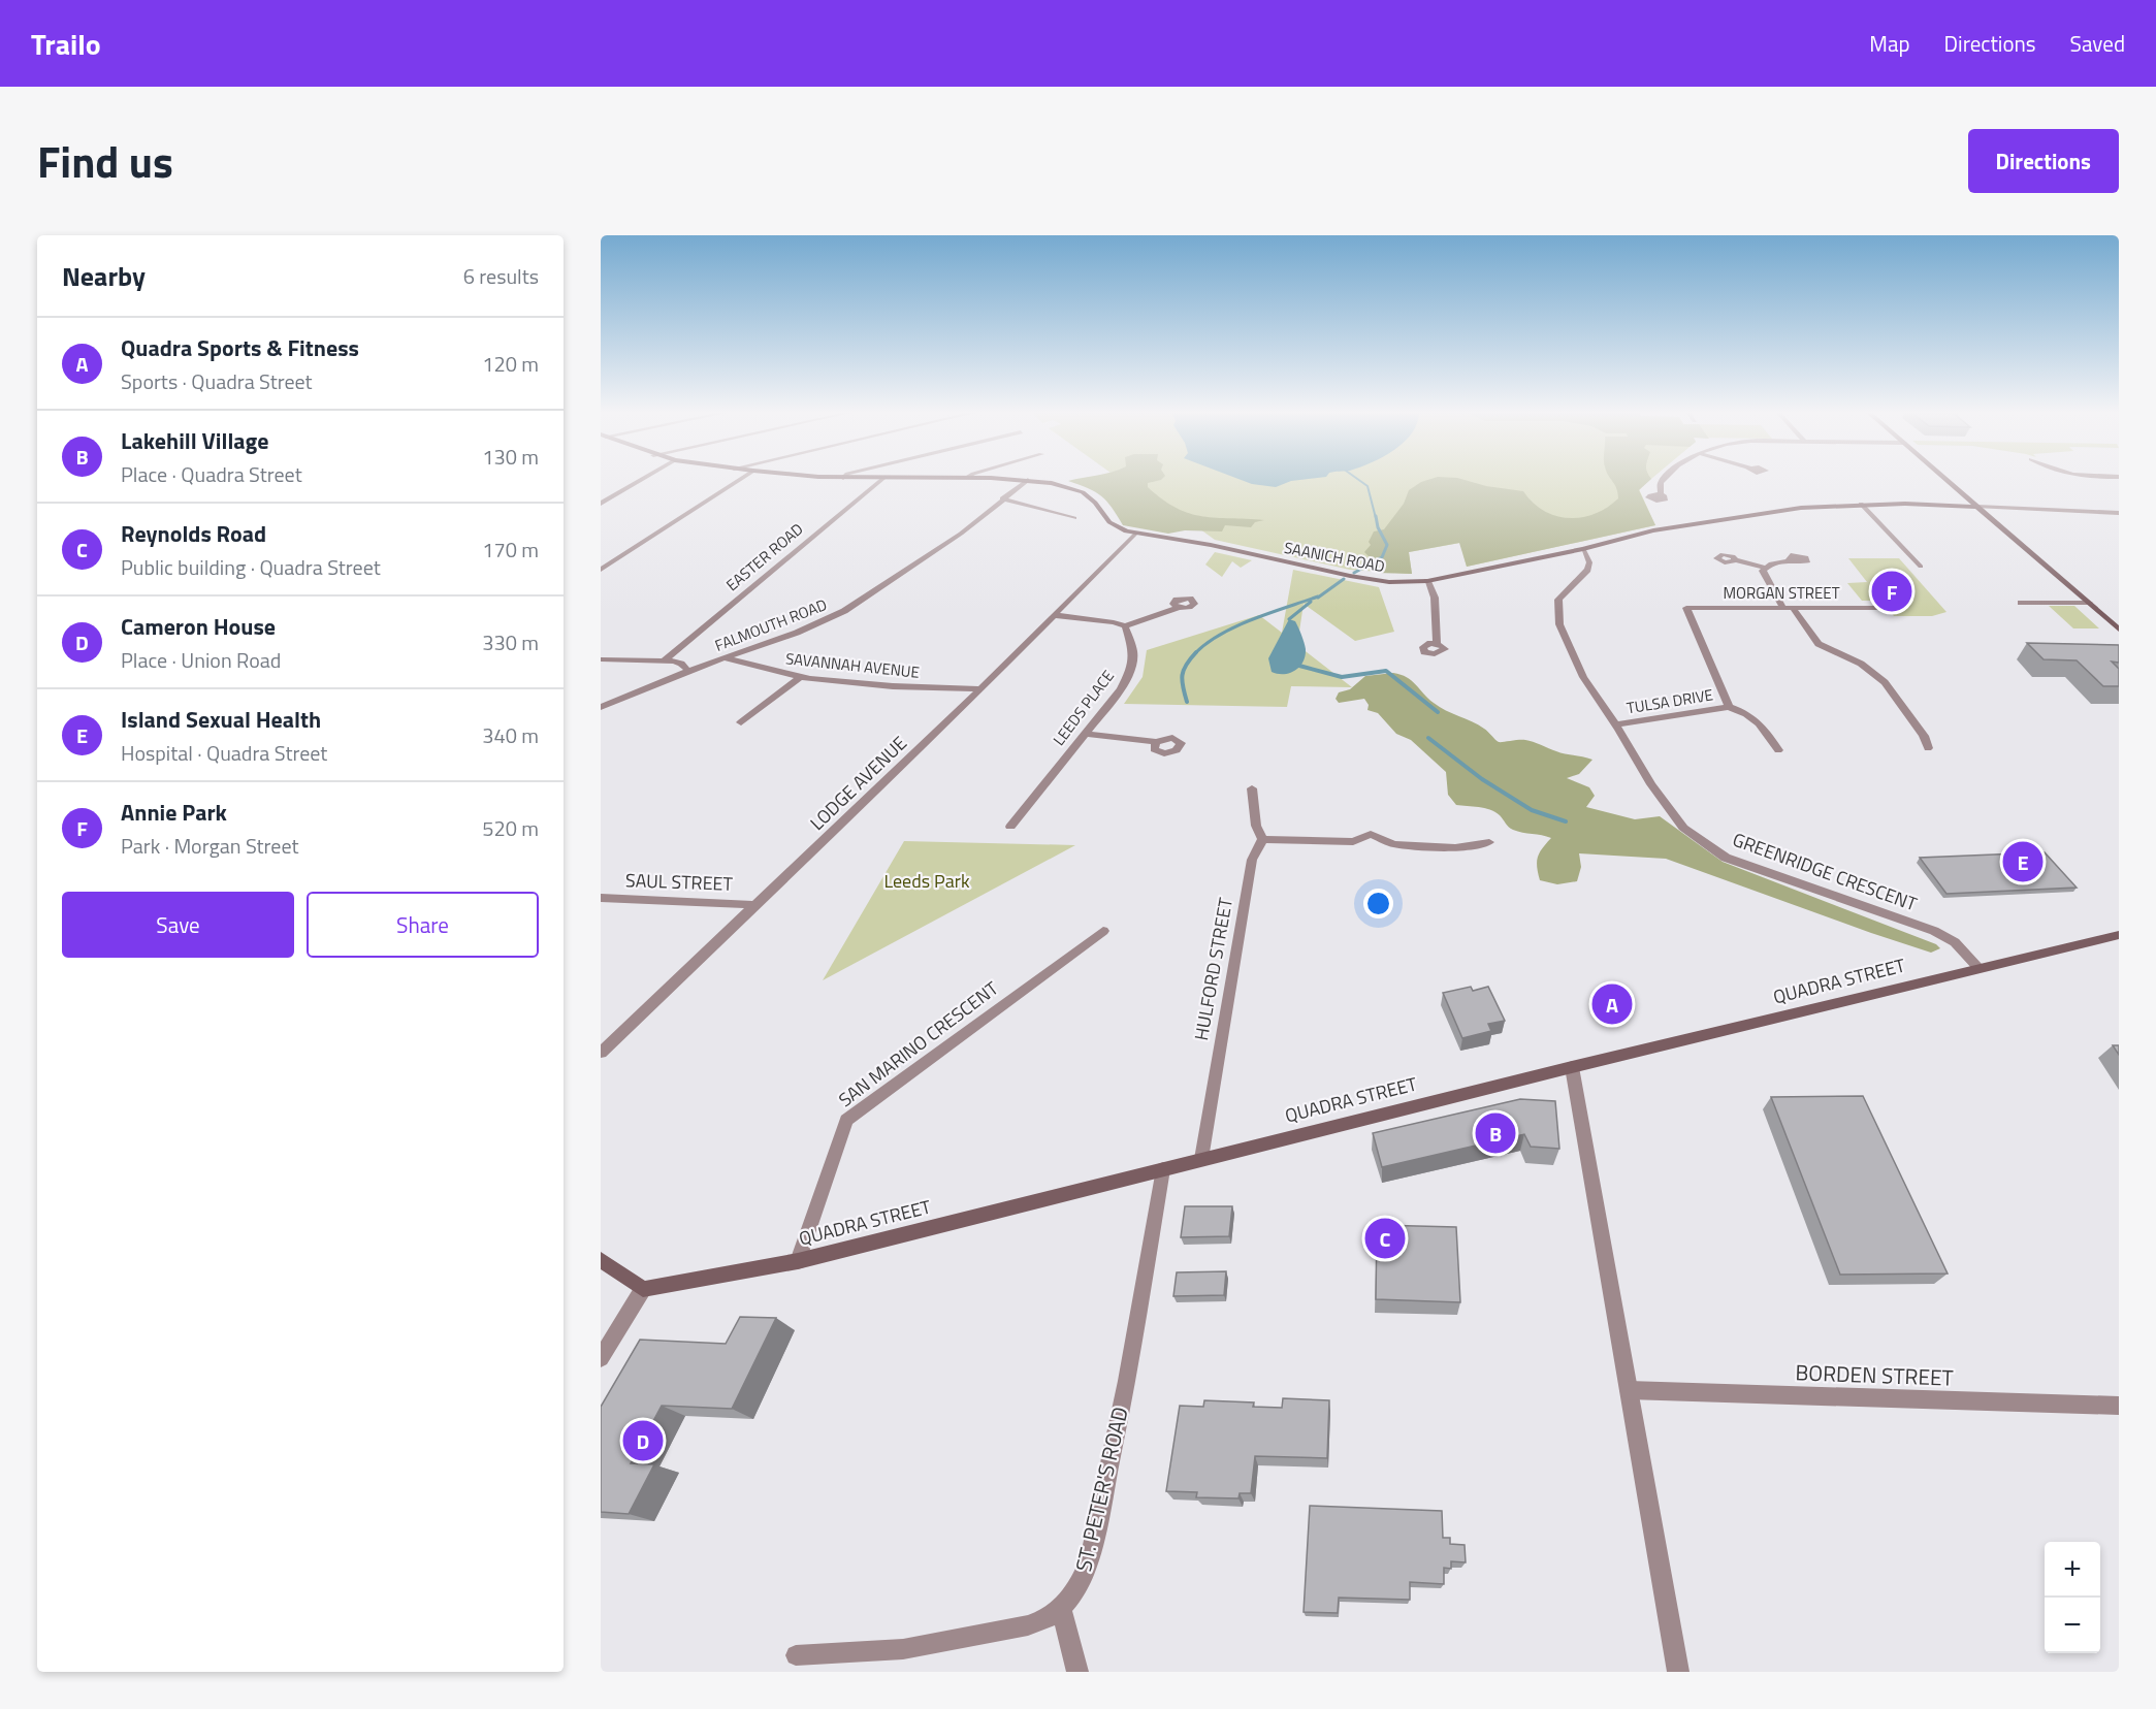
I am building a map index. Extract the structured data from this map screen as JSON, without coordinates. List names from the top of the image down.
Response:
{
  "streets": {
    "main road": ["SAANICH ROAD", "QUADRA STREET"],
    "street": [
      "EASTER ROAD",
      "MORGAN STREET",
      "FALMOUTH ROAD",
      "SAVANNAH AVENUE",
      "TULSA DRIVE",
      "LEEDS PLACE",
      "LODGE AVENUE",
      "GREENRIDGE CRESCENT",
      "SAUL STREET",
      "HULFORD STREET",
      "SAN MARINO CRESCENT",
      "BORDEN STREET",
      "ST. PETER'S ROAD"
    ]
  },
  "crossings": [
    ["EASTER ROAD", "SAANICH ROAD"],
    ["SAANICH ROAD", "FALMOUTH ROAD"],
    ["SAANICH ROAD", "LODGE AVENUE"],
    ["SAANICH ROAD", "GREENRIDGE CRESCENT"],
    ["MORGAN STREET", "TULSA DRIVE"],
    ["FALMOUTH ROAD", "SAVANNAH AVENUE"],
    ["SAVANNAH AVENUE", "LODGE AVENUE"],
    ["TULSA DRIVE", "GREENRIDGE CRESCENT"],
    ["LODGE AVENUE", "SAUL STREET"],
    ["GREENRIDGE CRESCENT", "QUADRA STREET"],
    ["HULFORD STREET", "QUADRA STREET"],
    ["QUADRA STREET", "SAN MARINO CRESCENT"],
    ["QUADRA STREET", "ST. PETER'S ROAD"]
  ],
  "parks": ["Leeds Park"],
  "page": {
    "header": "Trailo",
    "nav": ["Map", "Directions", "Saved"],
    "title": "Find us",
    "buttons": [
      "Directions",
      ["Save", "Share"]
    ],
    "heading": ["Nearby", "6 results"],
    "list": [
      {
        "mark": "A",
        "name": "Quadra Sports & Fitness",
        "note": "Sports · Quadra Street",
        "value": "120 m"
      },
      {
        "mark": "B",
        "name": "Lakehill Village",
        "note": "Place · Quadra Street",
        "value": "130 m"
      },
      {
        "mark": "C",
        "name": "Reynolds Road",
        "note": "Public building · Quadra Street",
        "value": "170 m"
      },
      {
        "mark": "D",
        "name": "Cameron House",
        "note": "Place · Union Road",
        "value": "330 m"
      },
      {
        "mark": "E",
        "name": "Island Sexual Health",
        "note": "Hospital · Quadra Street",
        "value": "340 m"
      },
      {
        "mark": "F",
        "name": "Annie Park",
        "note": "Park · Morgan Street",
        "value": "520 m"
      }
    ],
    "pins": [
      "F",
      "E",
      "A",
      "B",
      "C",
      "D"
    ],
    "map_buttons": ["+", "−"]
  }
}
